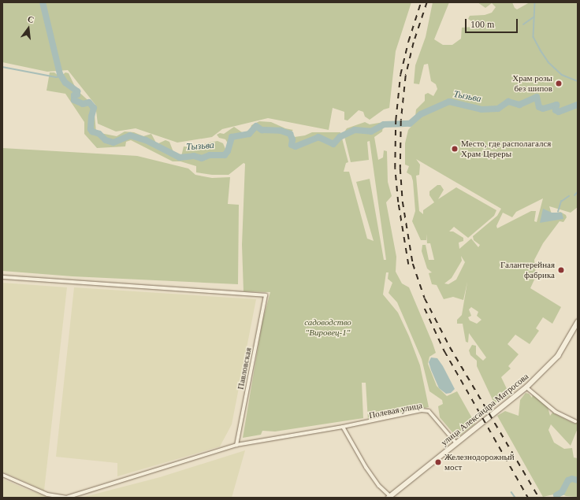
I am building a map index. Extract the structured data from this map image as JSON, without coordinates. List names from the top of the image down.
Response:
{
  "streets": {
    "main road": ["улица Александра Матросова"],
    "street": ["Павловская", "Полевая улица"]
  },
  "crossings": [
    ["улица Александра Матросова", "Полевая улица"]
  ],
  "water": ["Тызьва"],
  "parks": ["садоводство \"Вировец-1\""],
  "places": [
    "Храм розы без шипов",
    "Место, где располагался Храм Цереры",
    "Галантерейная фабрика",
    "Железнодорожный мост"
  ],
  "scale_bar": "100 m",
  "north": "top"
}
